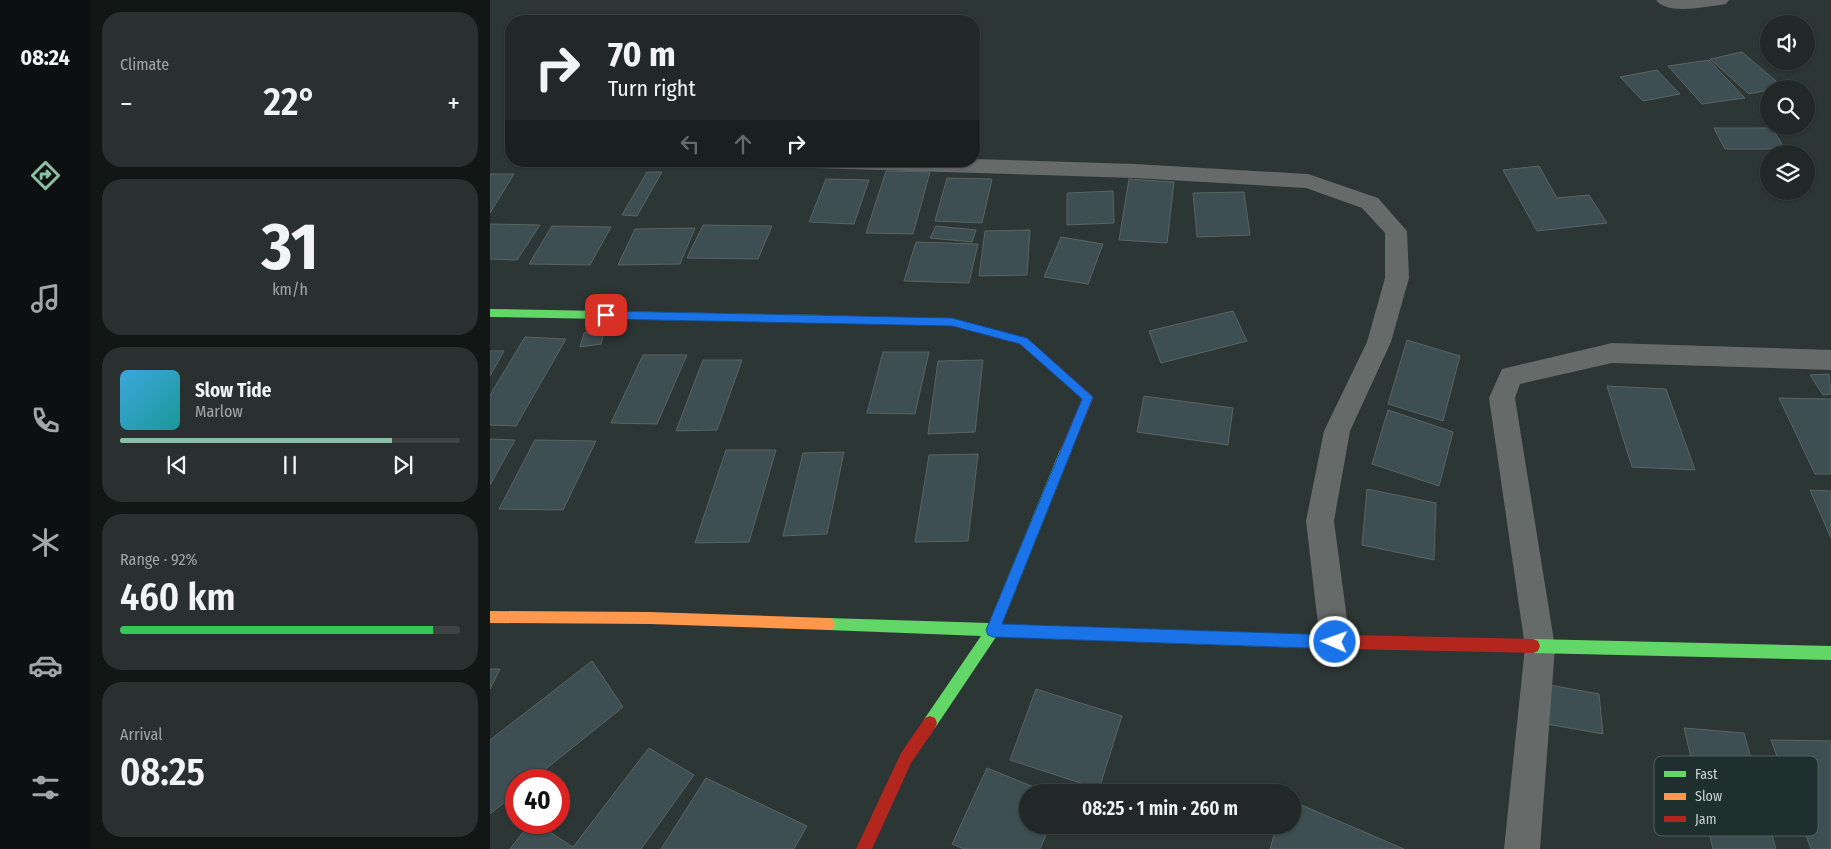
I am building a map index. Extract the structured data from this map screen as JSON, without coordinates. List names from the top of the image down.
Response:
{
  "legend": ["Fast", "Slow", "Jam"],
  "page": {
    "tabs": "08:24",
    "tile": [
      "Climate",
      ["31", "km/h"],
      ["Range · 92%", "460 km"],
      ["Arrival", "08:25"]
    ],
    "turn": ["70 m", "Turn right"],
    "heat": ["−", "22°", "+"],
    "song": ["Slow Tide", "Marlow"],
    "limit": "40",
    "trip": "08:25 · 1 min · 260 m"
  }
}
